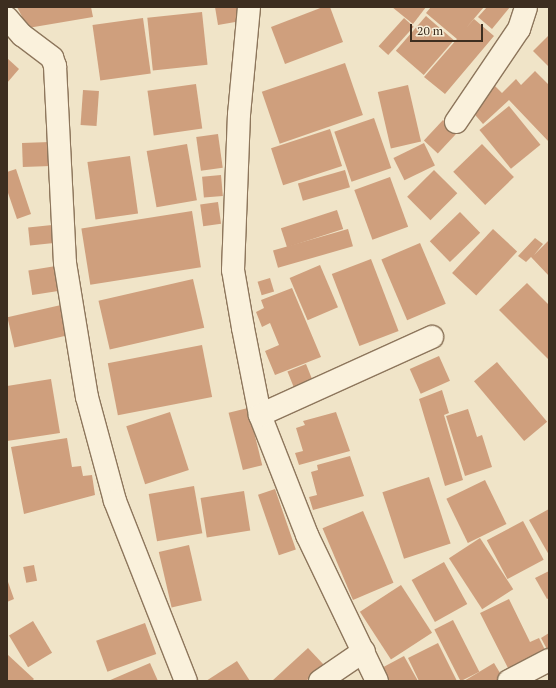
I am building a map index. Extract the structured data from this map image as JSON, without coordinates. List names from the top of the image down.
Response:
{
  "scale_bar": "20 m"
}
